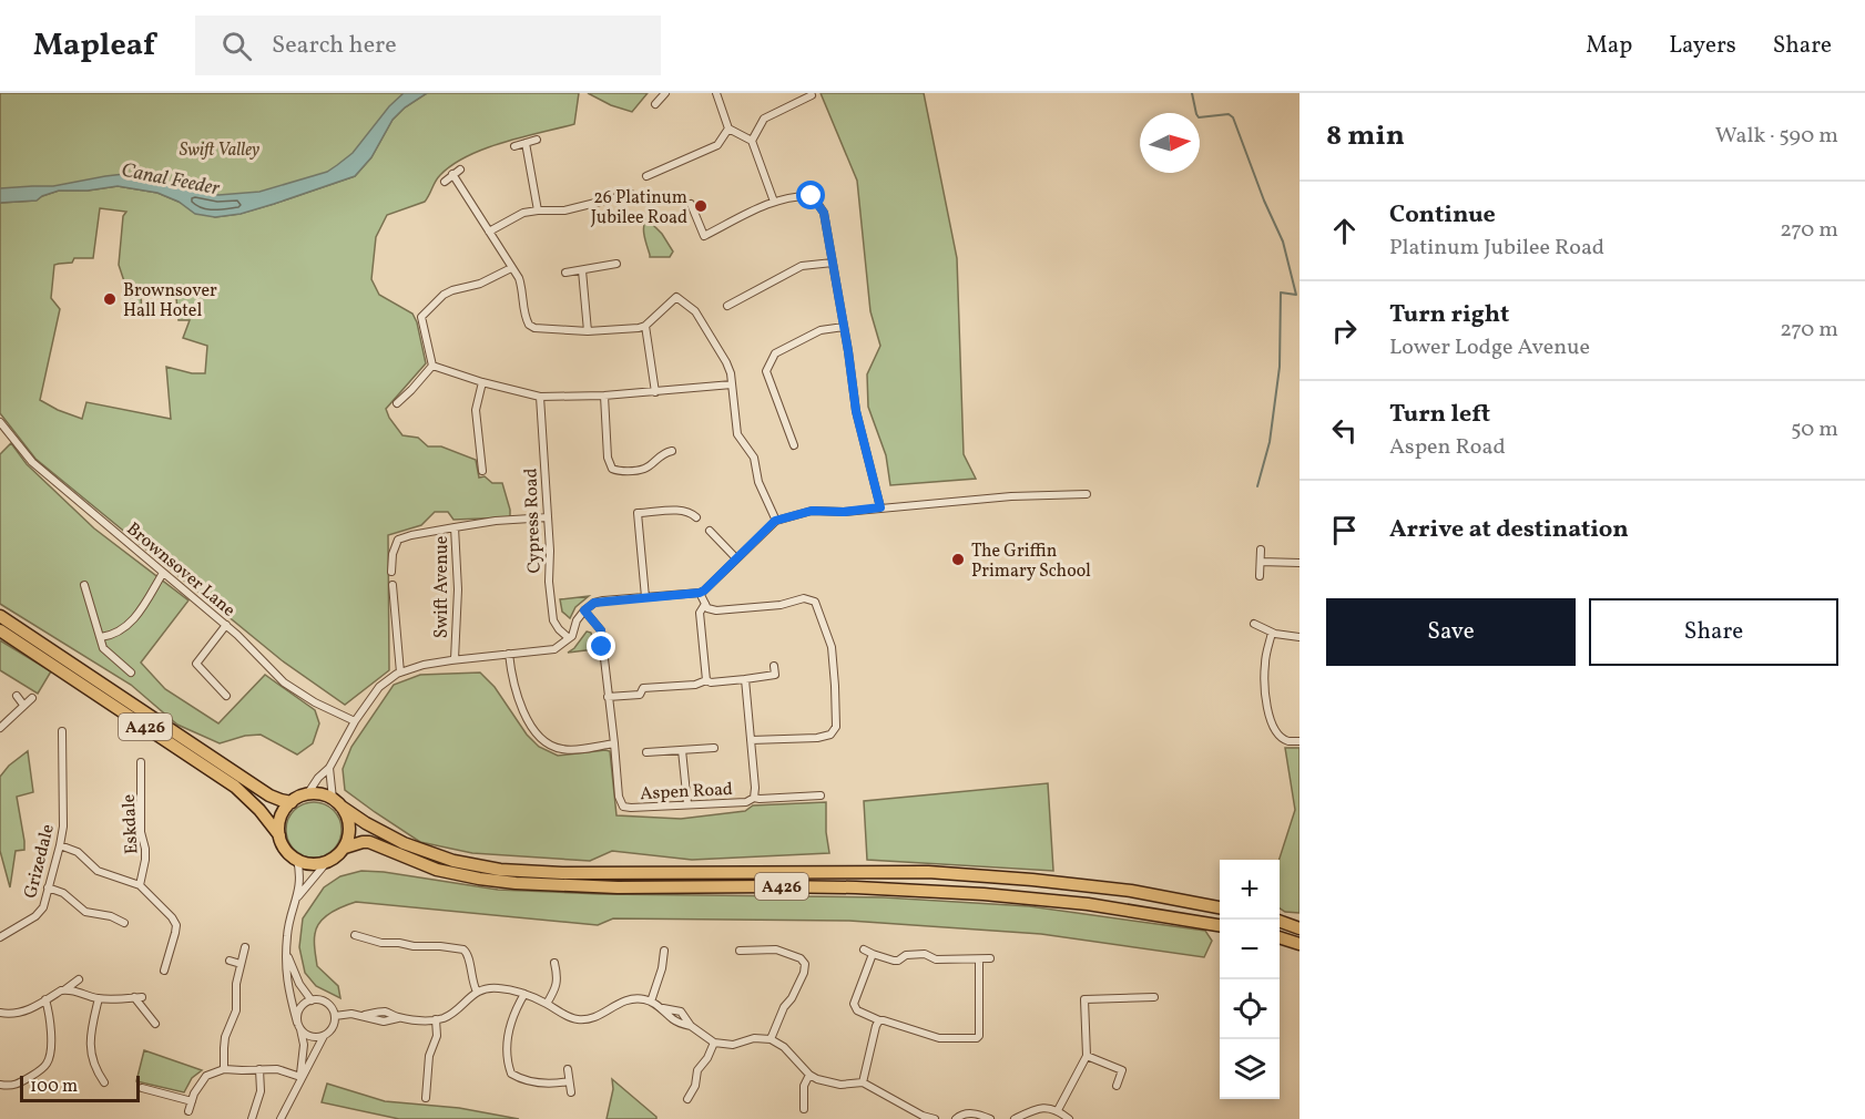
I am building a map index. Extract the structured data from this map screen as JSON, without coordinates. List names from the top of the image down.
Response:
{
  "streets": {
    "highway": ["A426"],
    "street": [
      "Cypress Road",
      "Brownsover Lane",
      "Swift Avenue",
      "Aspen Road",
      "Eskdale",
      "Grizedale"
    ]
  },
  "crossings": [
    ["Cypress Road", "Swift Avenue"]
  ],
  "water": ["Canal Feeder"],
  "parks": ["Swift Valley"],
  "places": ["26 Platinum Jubilee Road", "Brownsover Hall Hotel", "The Griffin Primary School"],
  "scale_bar": "100 m",
  "north": "right",
  "page": {
    "header": "Mapleaf",
    "search": "Search here",
    "nav": ["Map", "Layers", "Share"],
    "heading": ["8 min", "Walk · 590 m"],
    "list": [
      ["Continue", "Platinum Jubilee Road", "270 m"],
      ["Turn right", "Lower Lodge Avenue", "270 m"],
      ["Turn left", "Aspen Road", "50 m"],
      "Arrive at destination"
    ],
    "buttons": ["Save", "Share"],
    "map_buttons": ["+", "−"],
    "scale": "100 m"
  }
}
